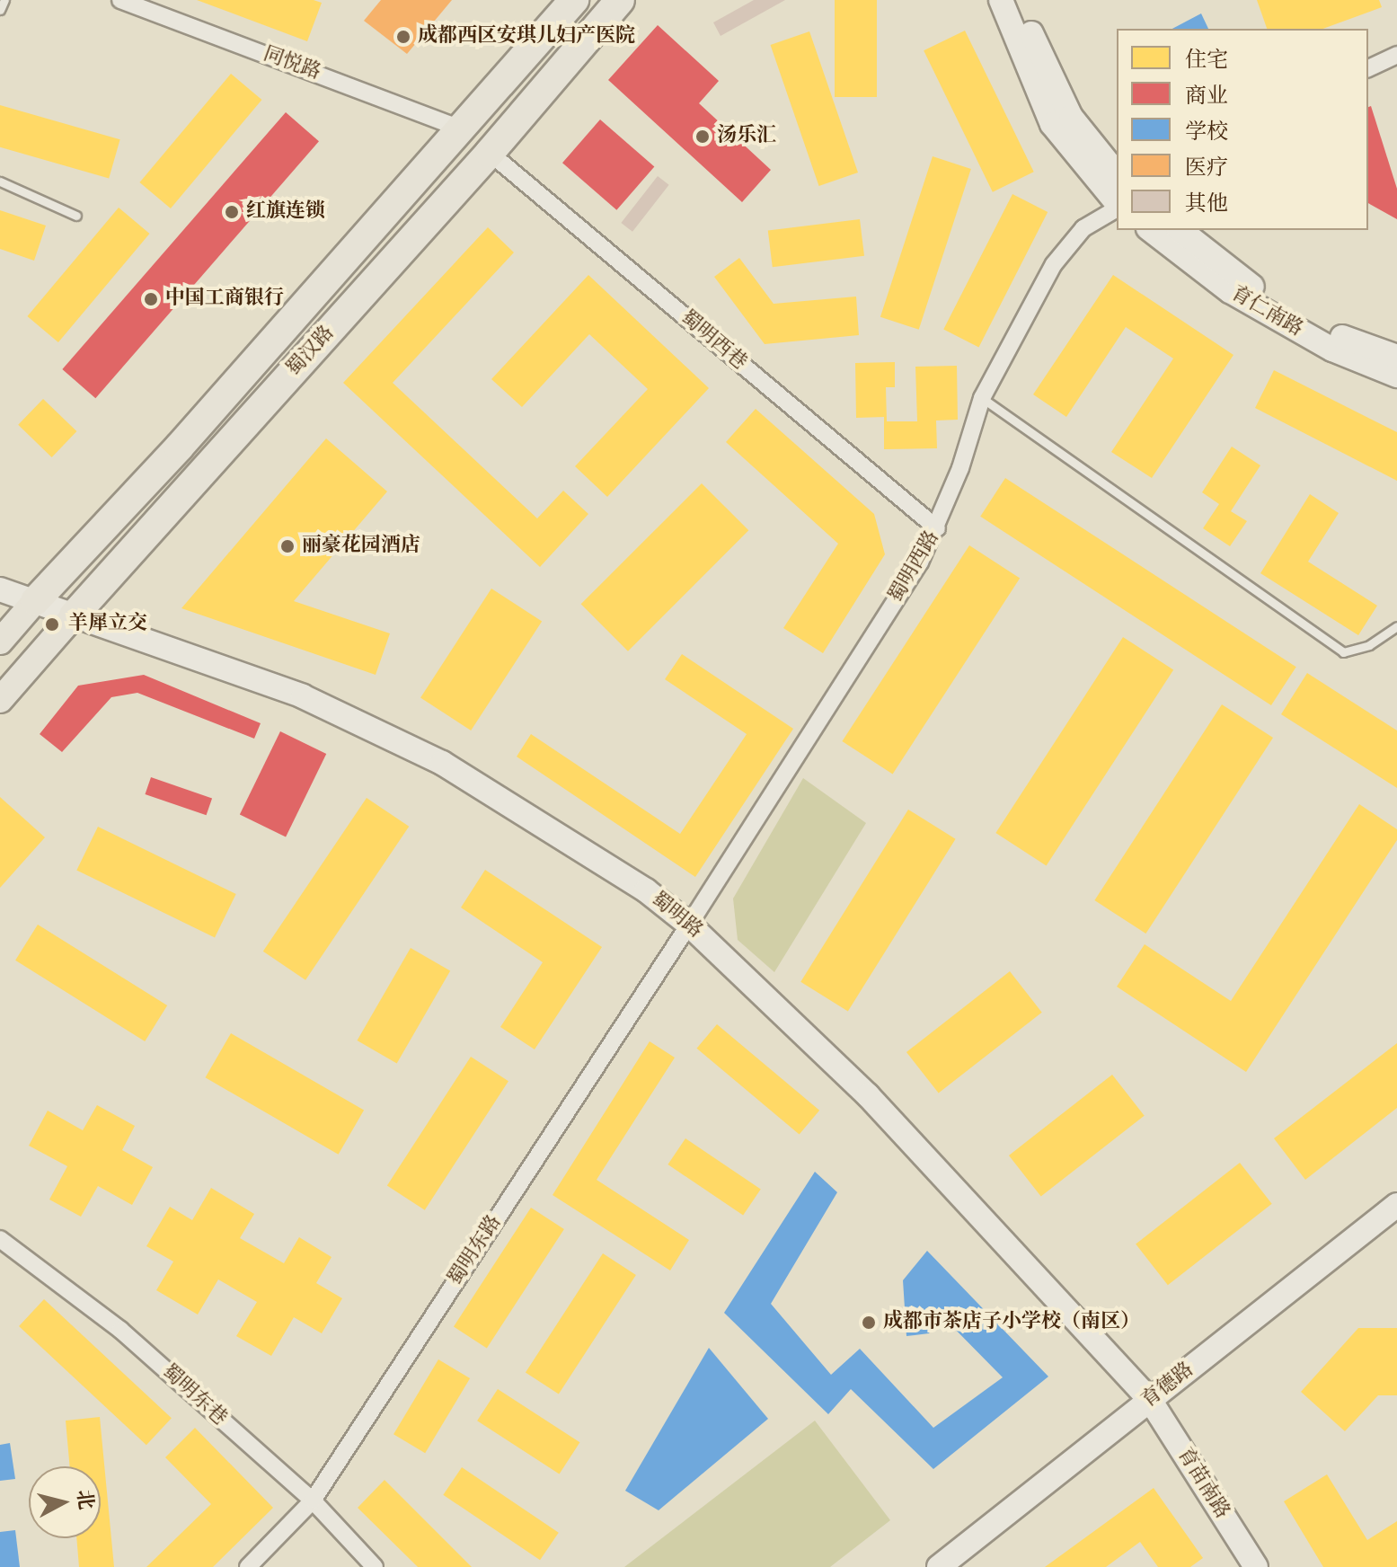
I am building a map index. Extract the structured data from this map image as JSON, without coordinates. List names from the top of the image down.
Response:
{
  "streets": {
    "highway": ["蜀汉路"],
    "street": [
      "同悦路",
      "育仁南路",
      "蜀明西巷",
      "蜀明西路",
      "蜀明路",
      "蜀明东路",
      "育德路",
      "蜀明东巷",
      "育苗南路"
    ]
  },
  "crossings": [
    ["同悦路", "蜀汉路"],
    ["蜀明西巷", "蜀汉路"],
    ["蜀明西巷", "蜀明西路"],
    ["蜀汉路", "蜀明路"],
    ["蜀明西路", "蜀明路"],
    ["蜀明西路", "蜀明东路"],
    ["蜀明路", "蜀明东路"],
    ["蜀明路", "育德路"],
    ["蜀明路", "育苗南路"],
    ["蜀明东路", "蜀明东巷"],
    ["育德路", "育苗南路"]
  ],
  "places": [
    "成都西区安琪儿妇产医院",
    "汤乐汇",
    "红旗连锁",
    "中国工商银行",
    "丽豪花园酒店",
    "羊犀立交",
    "成都市茶店子小学校（南区）"
  ],
  "legend": [
    "住宅",
    "商业",
    "学校",
    "医疗",
    "其他"
  ],
  "north": "right"
}
